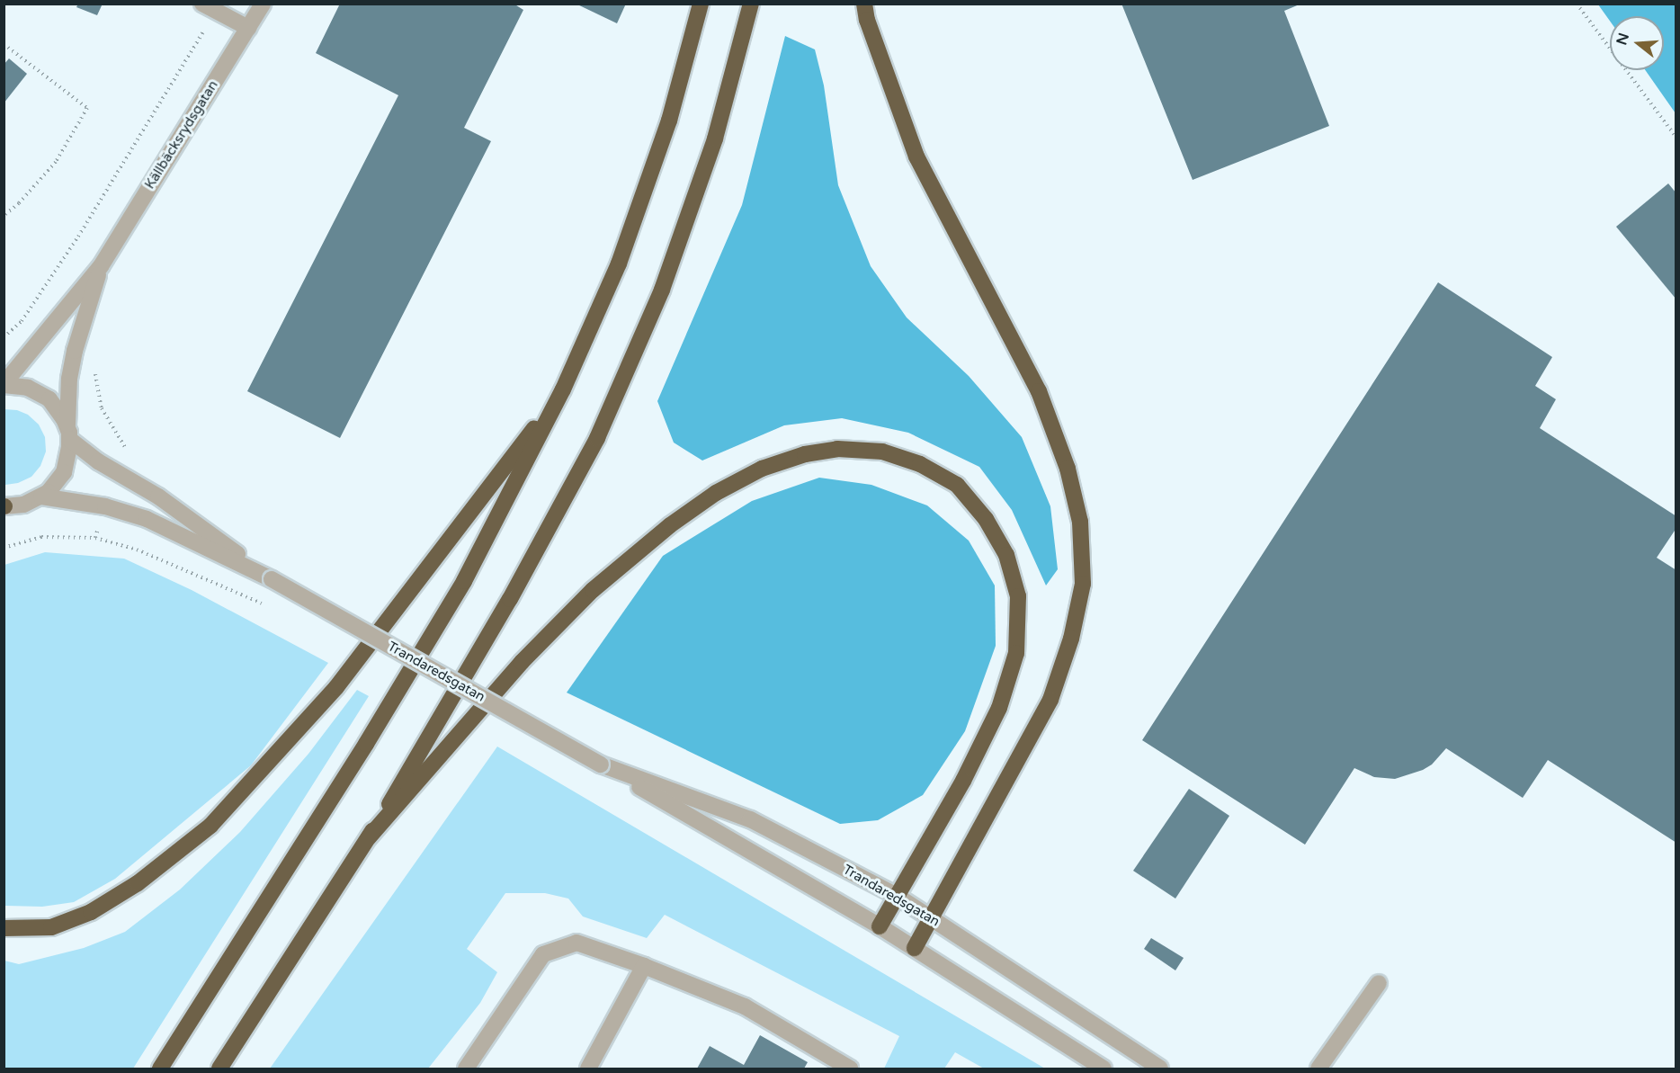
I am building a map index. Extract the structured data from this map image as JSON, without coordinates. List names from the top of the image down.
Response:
{
  "streets": {
    "street": ["Källbäcksrydsgatan", "Trandaredsgatan"]
  },
  "crossings": [
    ["Källbäcksrydsgatan", "Trandaredsgatan"]
  ],
  "north": "left"
}
